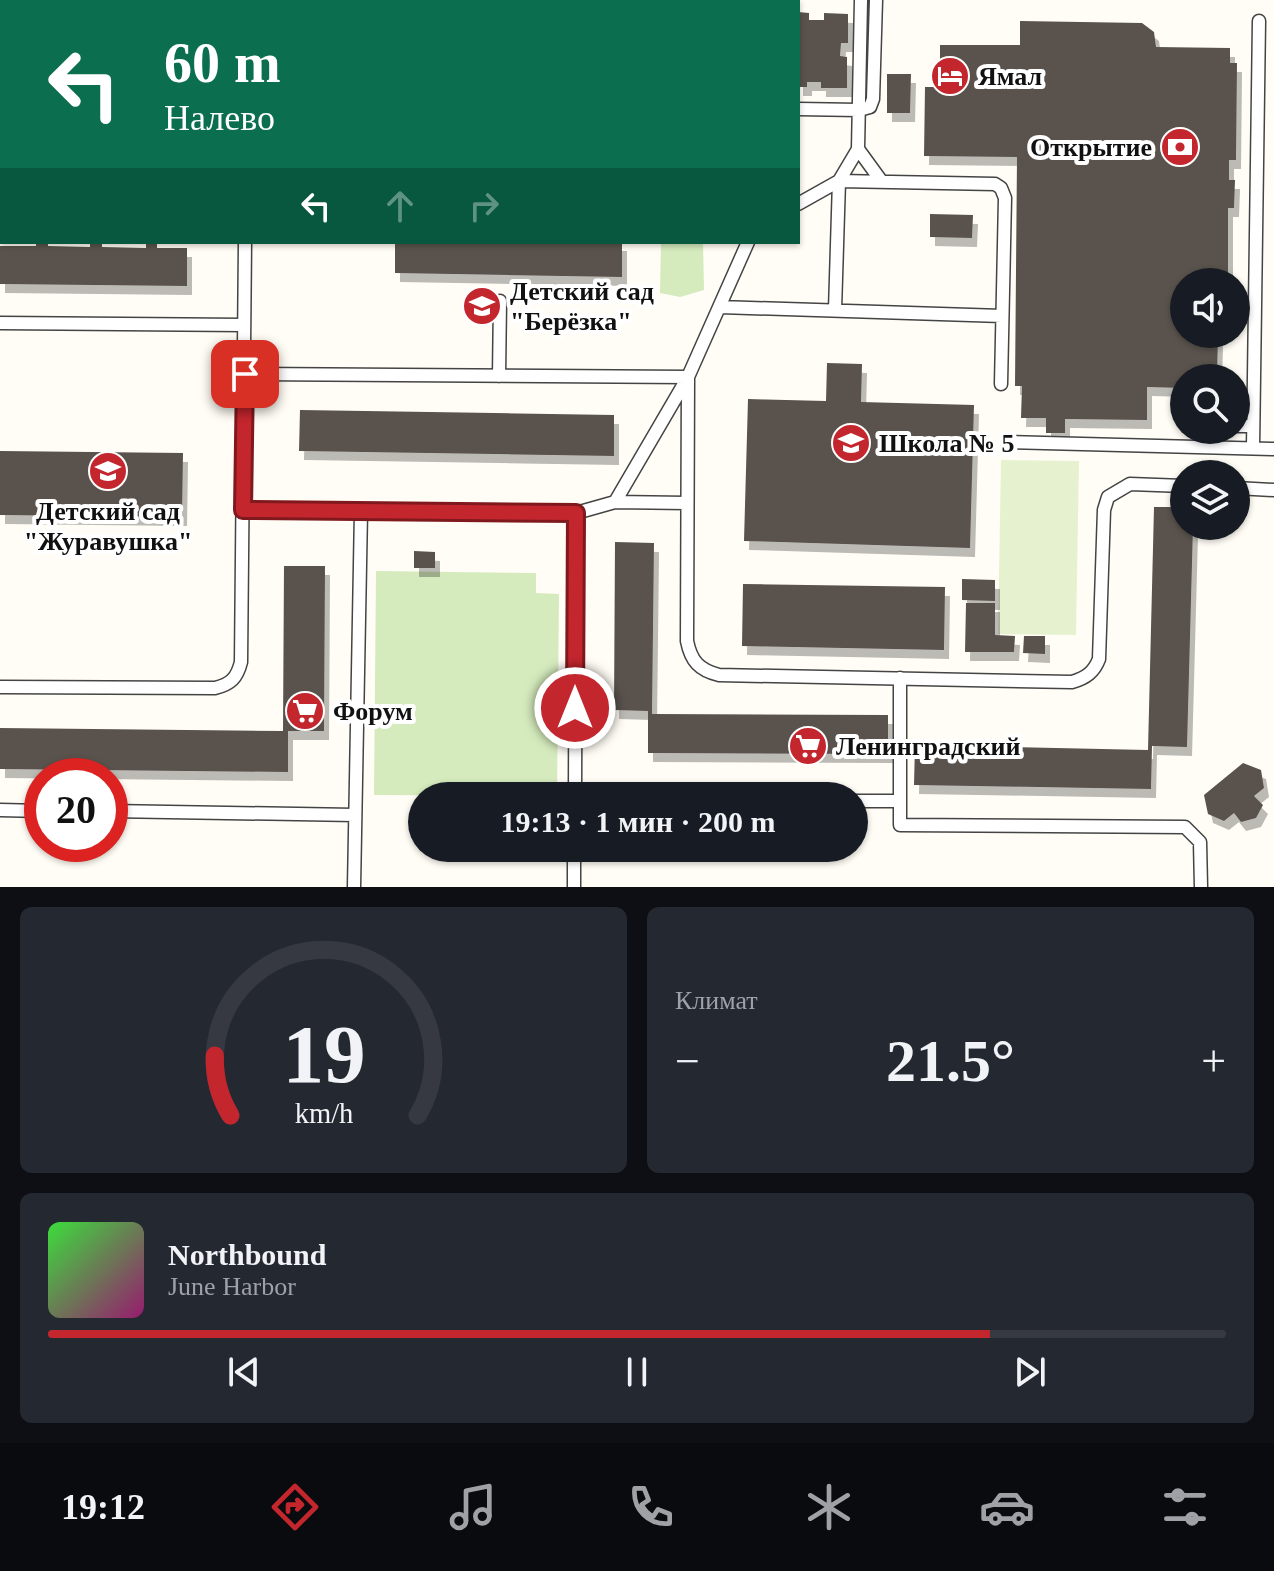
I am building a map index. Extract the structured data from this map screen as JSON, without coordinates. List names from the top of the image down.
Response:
{
  "places": {
    "hotel": ["Ямал"],
    "bank": ["Открытие"],
    "school or university": ["Детский сад \"Берёзка\"", "Школа № 5", "Детский сад \"Журавушка\""],
    "supermarket": ["Форум", "Ленинградский"]
  },
  "page": {
    "turn": ["60 m", "Налево"],
    "limit": "20",
    "trip": "19:13 · 1 мин · 200 m",
    "tile": "Климат",
    "heat": ["−", "21.5°", "+"],
    "song": ["Northbound", "June Harbor"],
    "tabs": "19:12",
    "gauge": ["19", "km/h"]
  }
}
